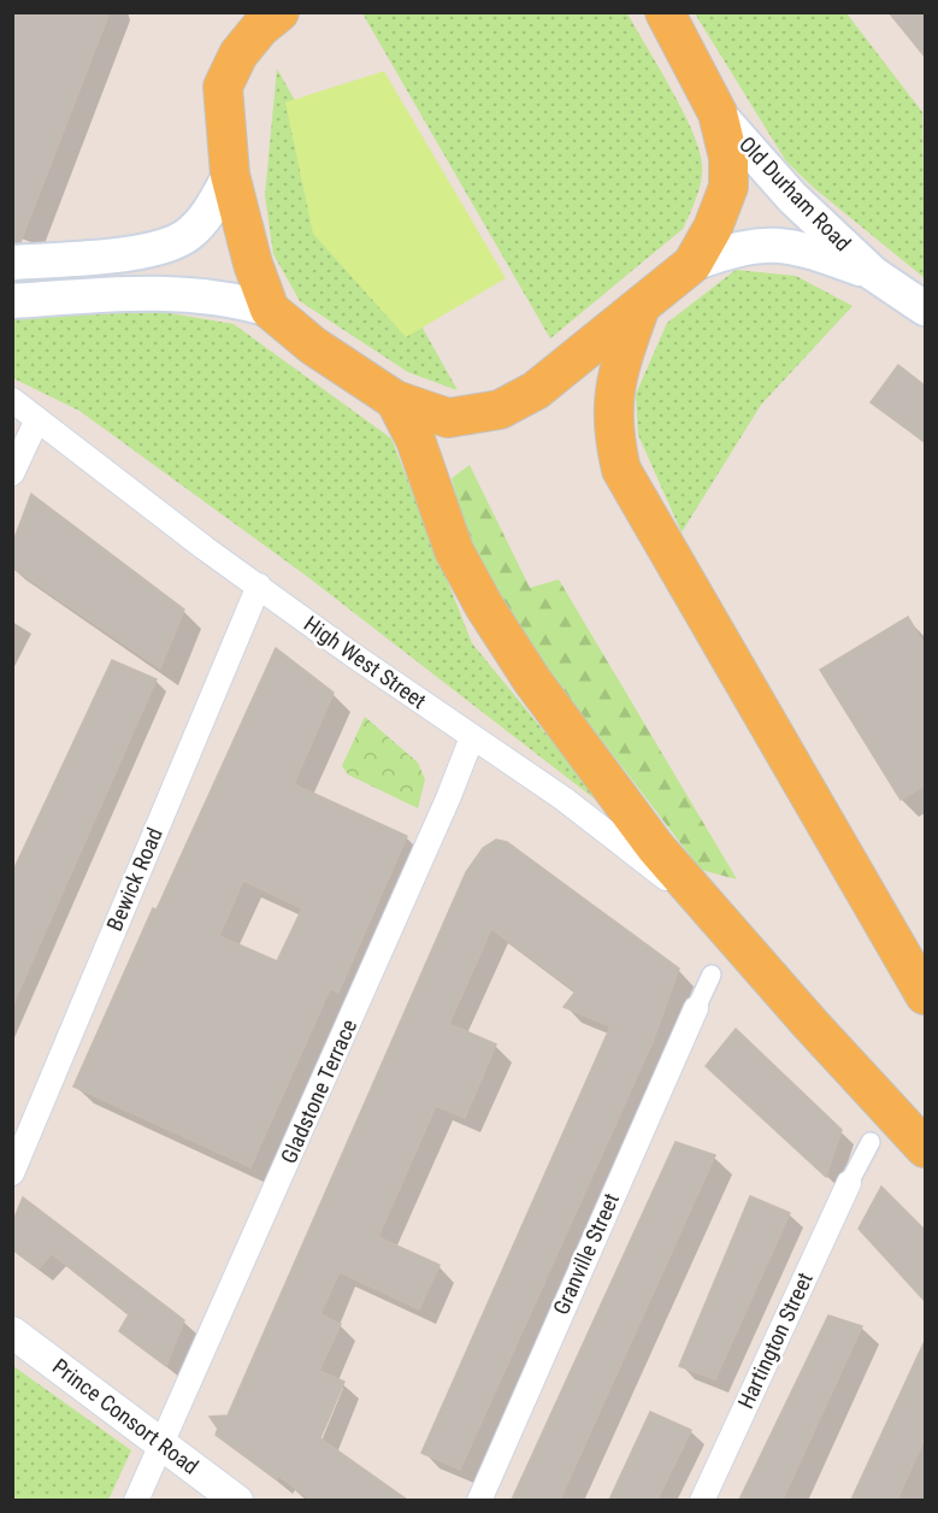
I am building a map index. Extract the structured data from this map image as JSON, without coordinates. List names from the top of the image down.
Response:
{
  "streets": {
    "main road": ["Old Durham Road"],
    "street": [
      "High West Street",
      "Bewick Road",
      "Gladstone Terrace",
      "Granville Street",
      "Hartington Street",
      "Prince Consort Road"
    ]
  },
  "crossings": [
    ["High West Street", "Bewick Road"],
    ["High West Street", "Gladstone Terrace"],
    ["Gladstone Terrace", "Prince Consort Road"]
  ]
}
